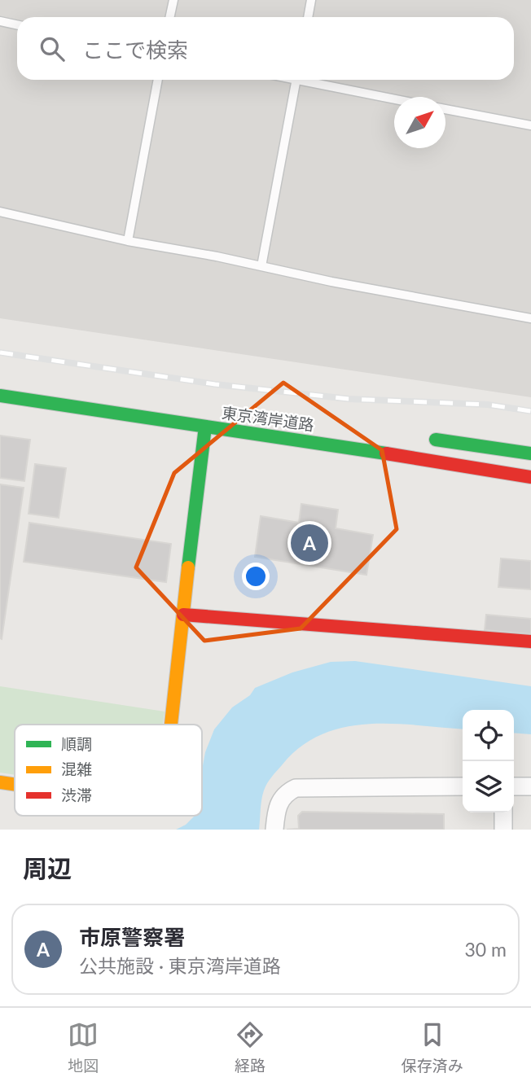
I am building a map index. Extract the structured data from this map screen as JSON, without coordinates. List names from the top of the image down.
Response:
{
  "streets": {
    "main road": ["東京湾岸道路"]
  },
  "legend": ["順調", "混雑", "渋滞"],
  "north": "top right",
  "page": {
    "search": "ここで検索",
    "pins": "A",
    "heading": "周辺",
    "list": [
      {
        "mark": "A",
        "name": "市原警察署",
        "note": "公共施設 · 東京湾岸道路",
        "value": "30 m"
      }
    ],
    "nav": ["地図", "経路", "保存済み"]
  }
}
